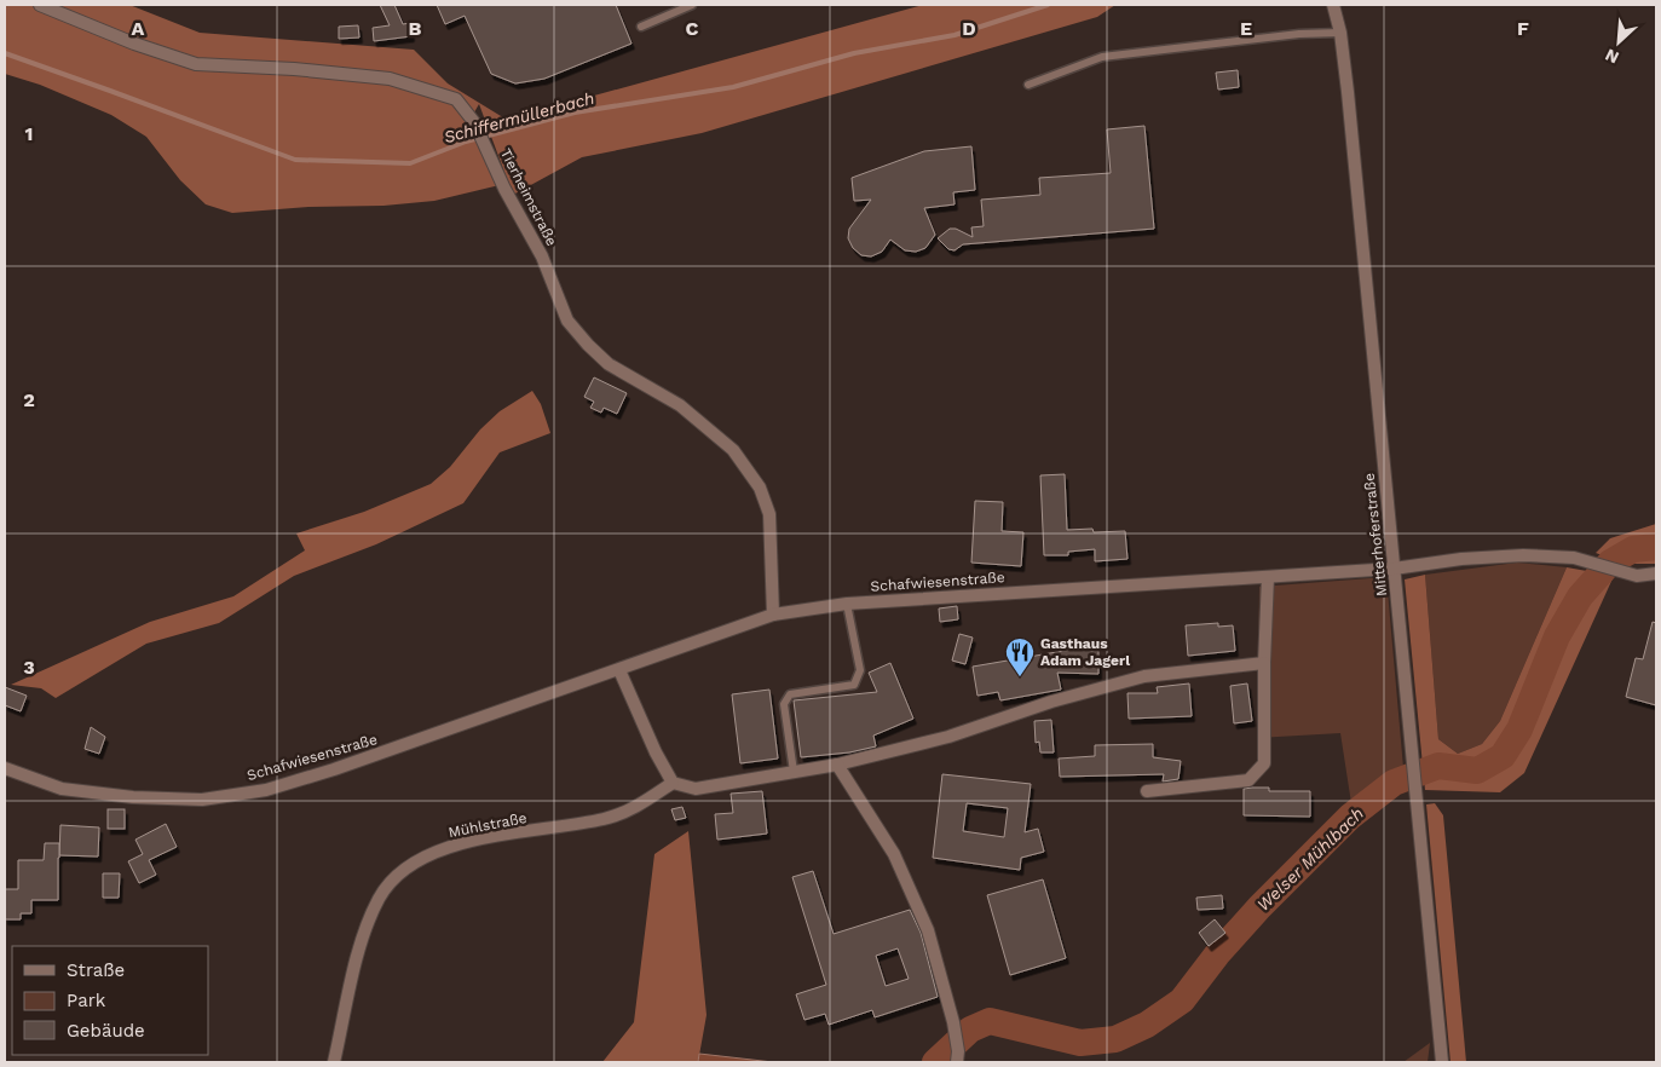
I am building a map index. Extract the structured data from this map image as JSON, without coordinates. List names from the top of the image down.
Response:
{
  "streets": {
    "street": [
      "Tierheimstraße",
      "Mitterhoferstraße",
      "Schafwiesenstraße",
      "Mühlstraße"
    ]
  },
  "crossings": [
    ["Tierheimstraße", "Schafwiesenstraße"],
    ["Mitterhoferstraße", "Schafwiesenstraße"]
  ],
  "water": ["Schiffermüllerbach", "Welser Mühlbach"],
  "places": {
    "restaurant": ["Gasthaus Adam Jagerl"]
  },
  "legend": ["Straße", "Park", "Gebäude"],
  "north": "bottom left",
  "grid": {
    "columns": [
      "A",
      "B",
      "C",
      "D",
      "E",
      "F"
    ],
    "rows": ["1", "2", "3"]
  }
}
